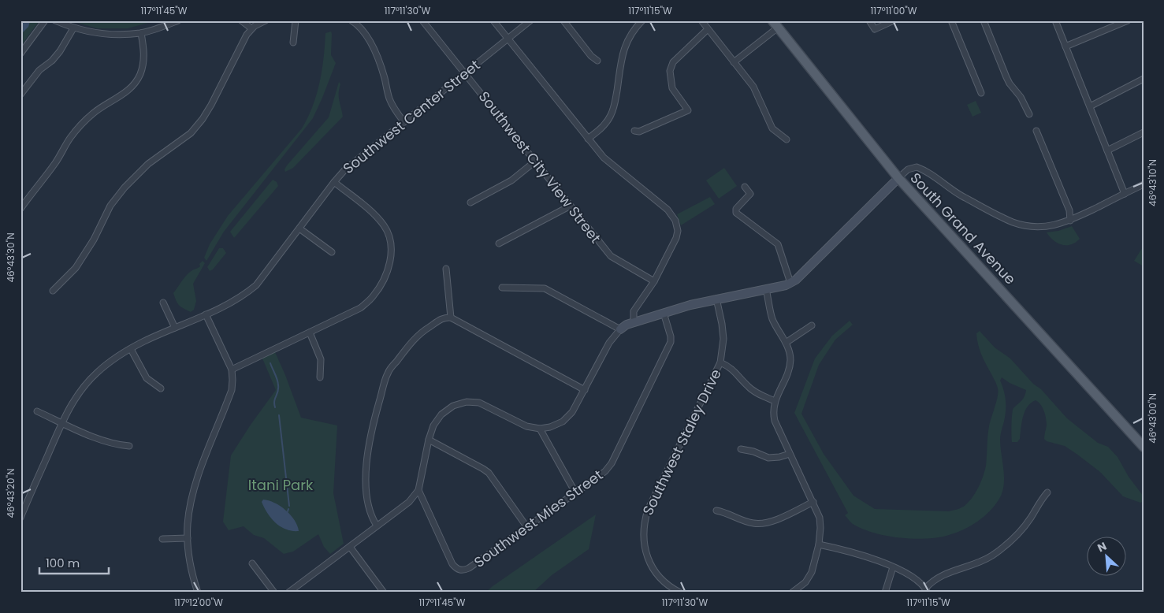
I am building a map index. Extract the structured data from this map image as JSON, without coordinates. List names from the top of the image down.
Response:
{
  "streets": {
    "main road": ["South Grand Avenue"],
    "street": [
      "Southwest Center Street",
      "Southwest City View Street",
      "Southwest Staley Drive",
      "Southwest Mies Street"
    ]
  },
  "crossings": [
    ["Southwest Center Street", "Southwest City View Street"]
  ],
  "parks": ["Itani Park"],
  "scale_bar": "100 m",
  "north": "top left",
  "coordinates": [
    "117°11'45\"W",
    "117°11'30\"W",
    "117°11'15\"W",
    "117°11'00\"W",
    "46°43'10\"N",
    "46°43'30\"N",
    "46°43'00\"N",
    "46°43'20\"N",
    "117°12'00\"W"
  ]
}
